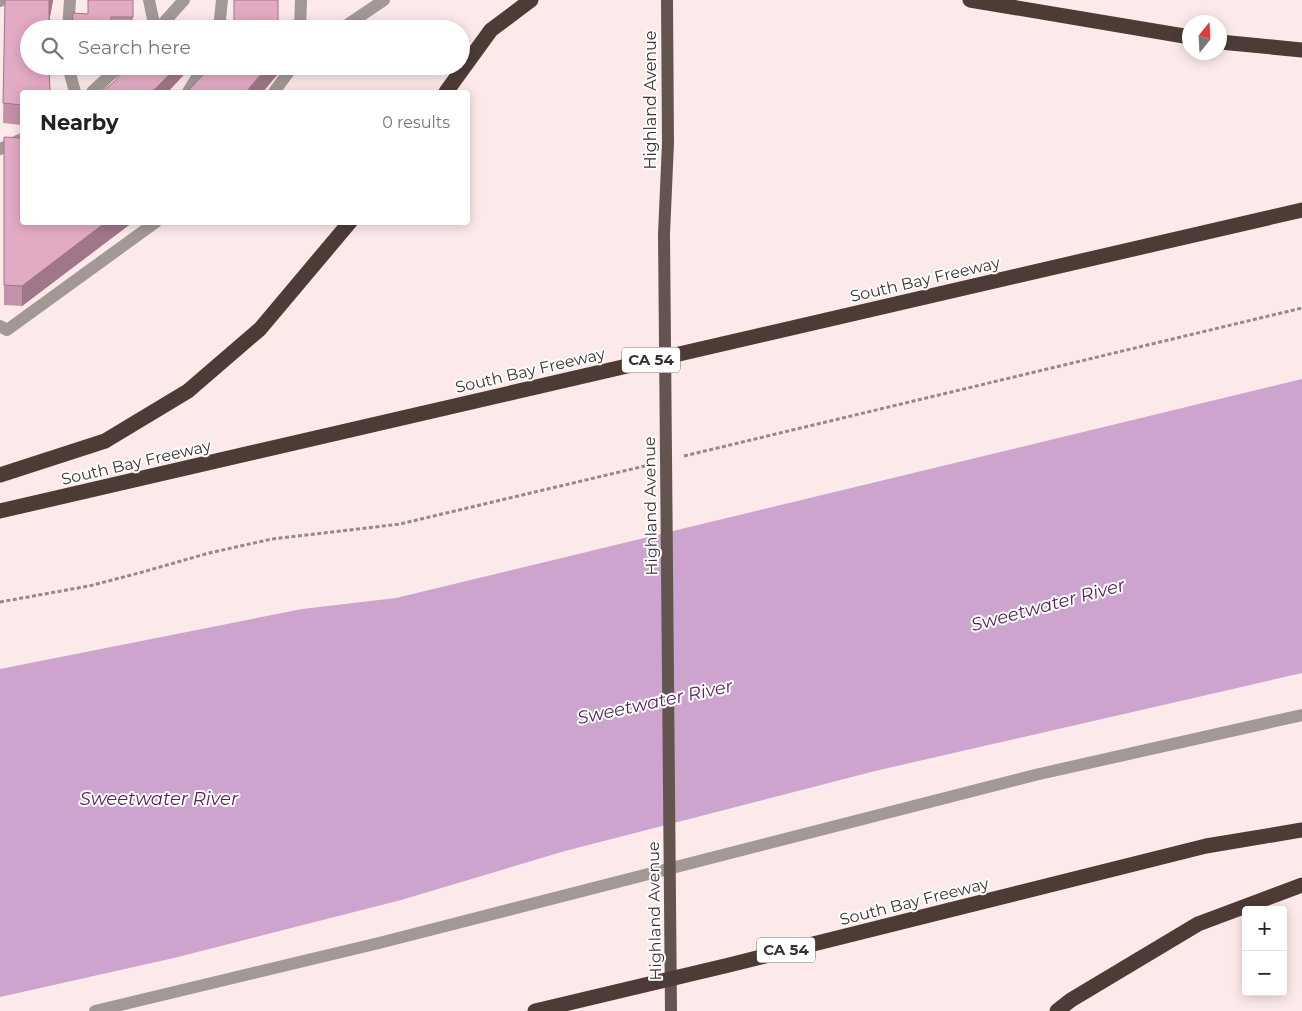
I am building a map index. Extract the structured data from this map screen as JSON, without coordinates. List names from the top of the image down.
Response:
{
  "streets": {
    "highway": ["South Bay Freeway", "CA 54"],
    "main road": ["Highland Avenue"]
  },
  "water": ["Sweetwater River"],
  "north": "top",
  "page": {
    "search": "Search here",
    "heading": ["Nearby", "0 results"],
    "map_buttons": ["+", "−"]
  }
}
